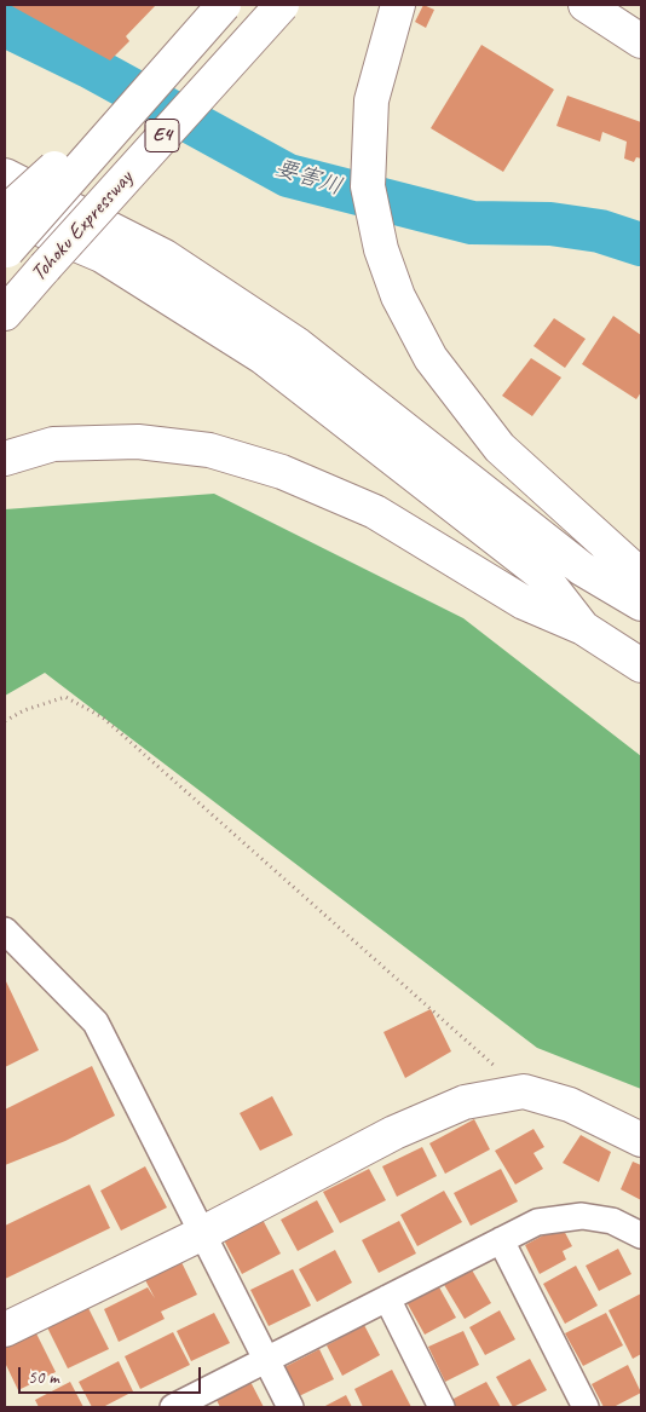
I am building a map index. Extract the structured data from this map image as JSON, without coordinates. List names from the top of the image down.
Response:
{
  "streets": {
    "main road": ["E4", "Tohoku Expressway"]
  },
  "water": ["要害川"],
  "scale_bar": "50 m"
}
